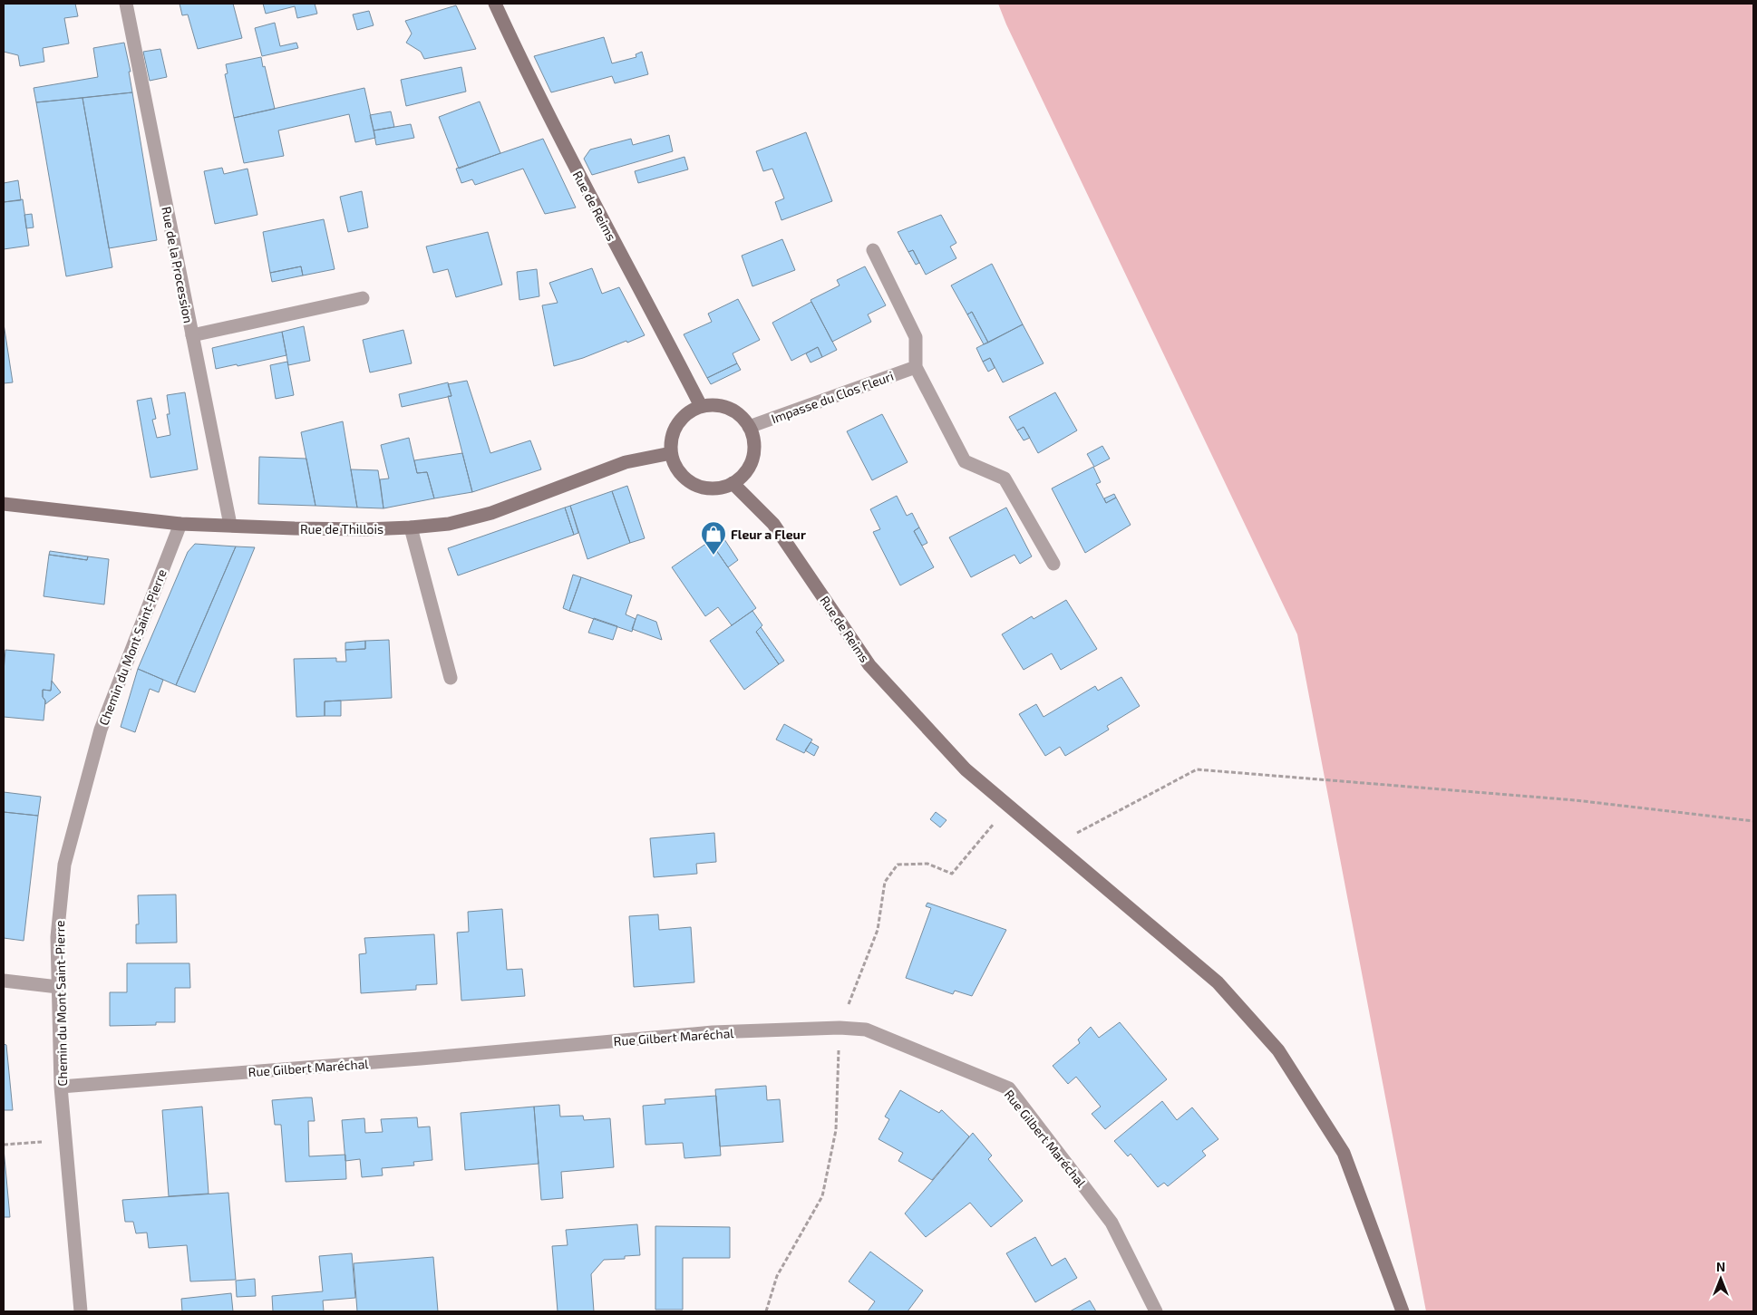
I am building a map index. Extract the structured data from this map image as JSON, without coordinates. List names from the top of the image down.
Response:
{
  "streets": {
    "street": [
      "Rue de Reims",
      "Rue de la Procession",
      "Impasse du Clos Fleuri",
      "Rue de Thillois",
      "Chemin du Mont Saint-Pierre",
      "Rue Gilbert Maréchal"
    ]
  },
  "crossings": [
    ["Rue de Reims", "Impasse du Clos Fleuri"],
    ["Rue de Reims", "Rue de Thillois"],
    ["Rue de la Procession", "Rue de Thillois"],
    ["Impasse du Clos Fleuri", "Rue de Thillois"],
    ["Rue de Thillois", "Chemin du Mont Saint-Pierre"],
    ["Chemin du Mont Saint-Pierre", "Rue Gilbert Maréchal"]
  ],
  "places": {
    "shop": ["Fleur a Fleur"]
  },
  "north": "top"
}
